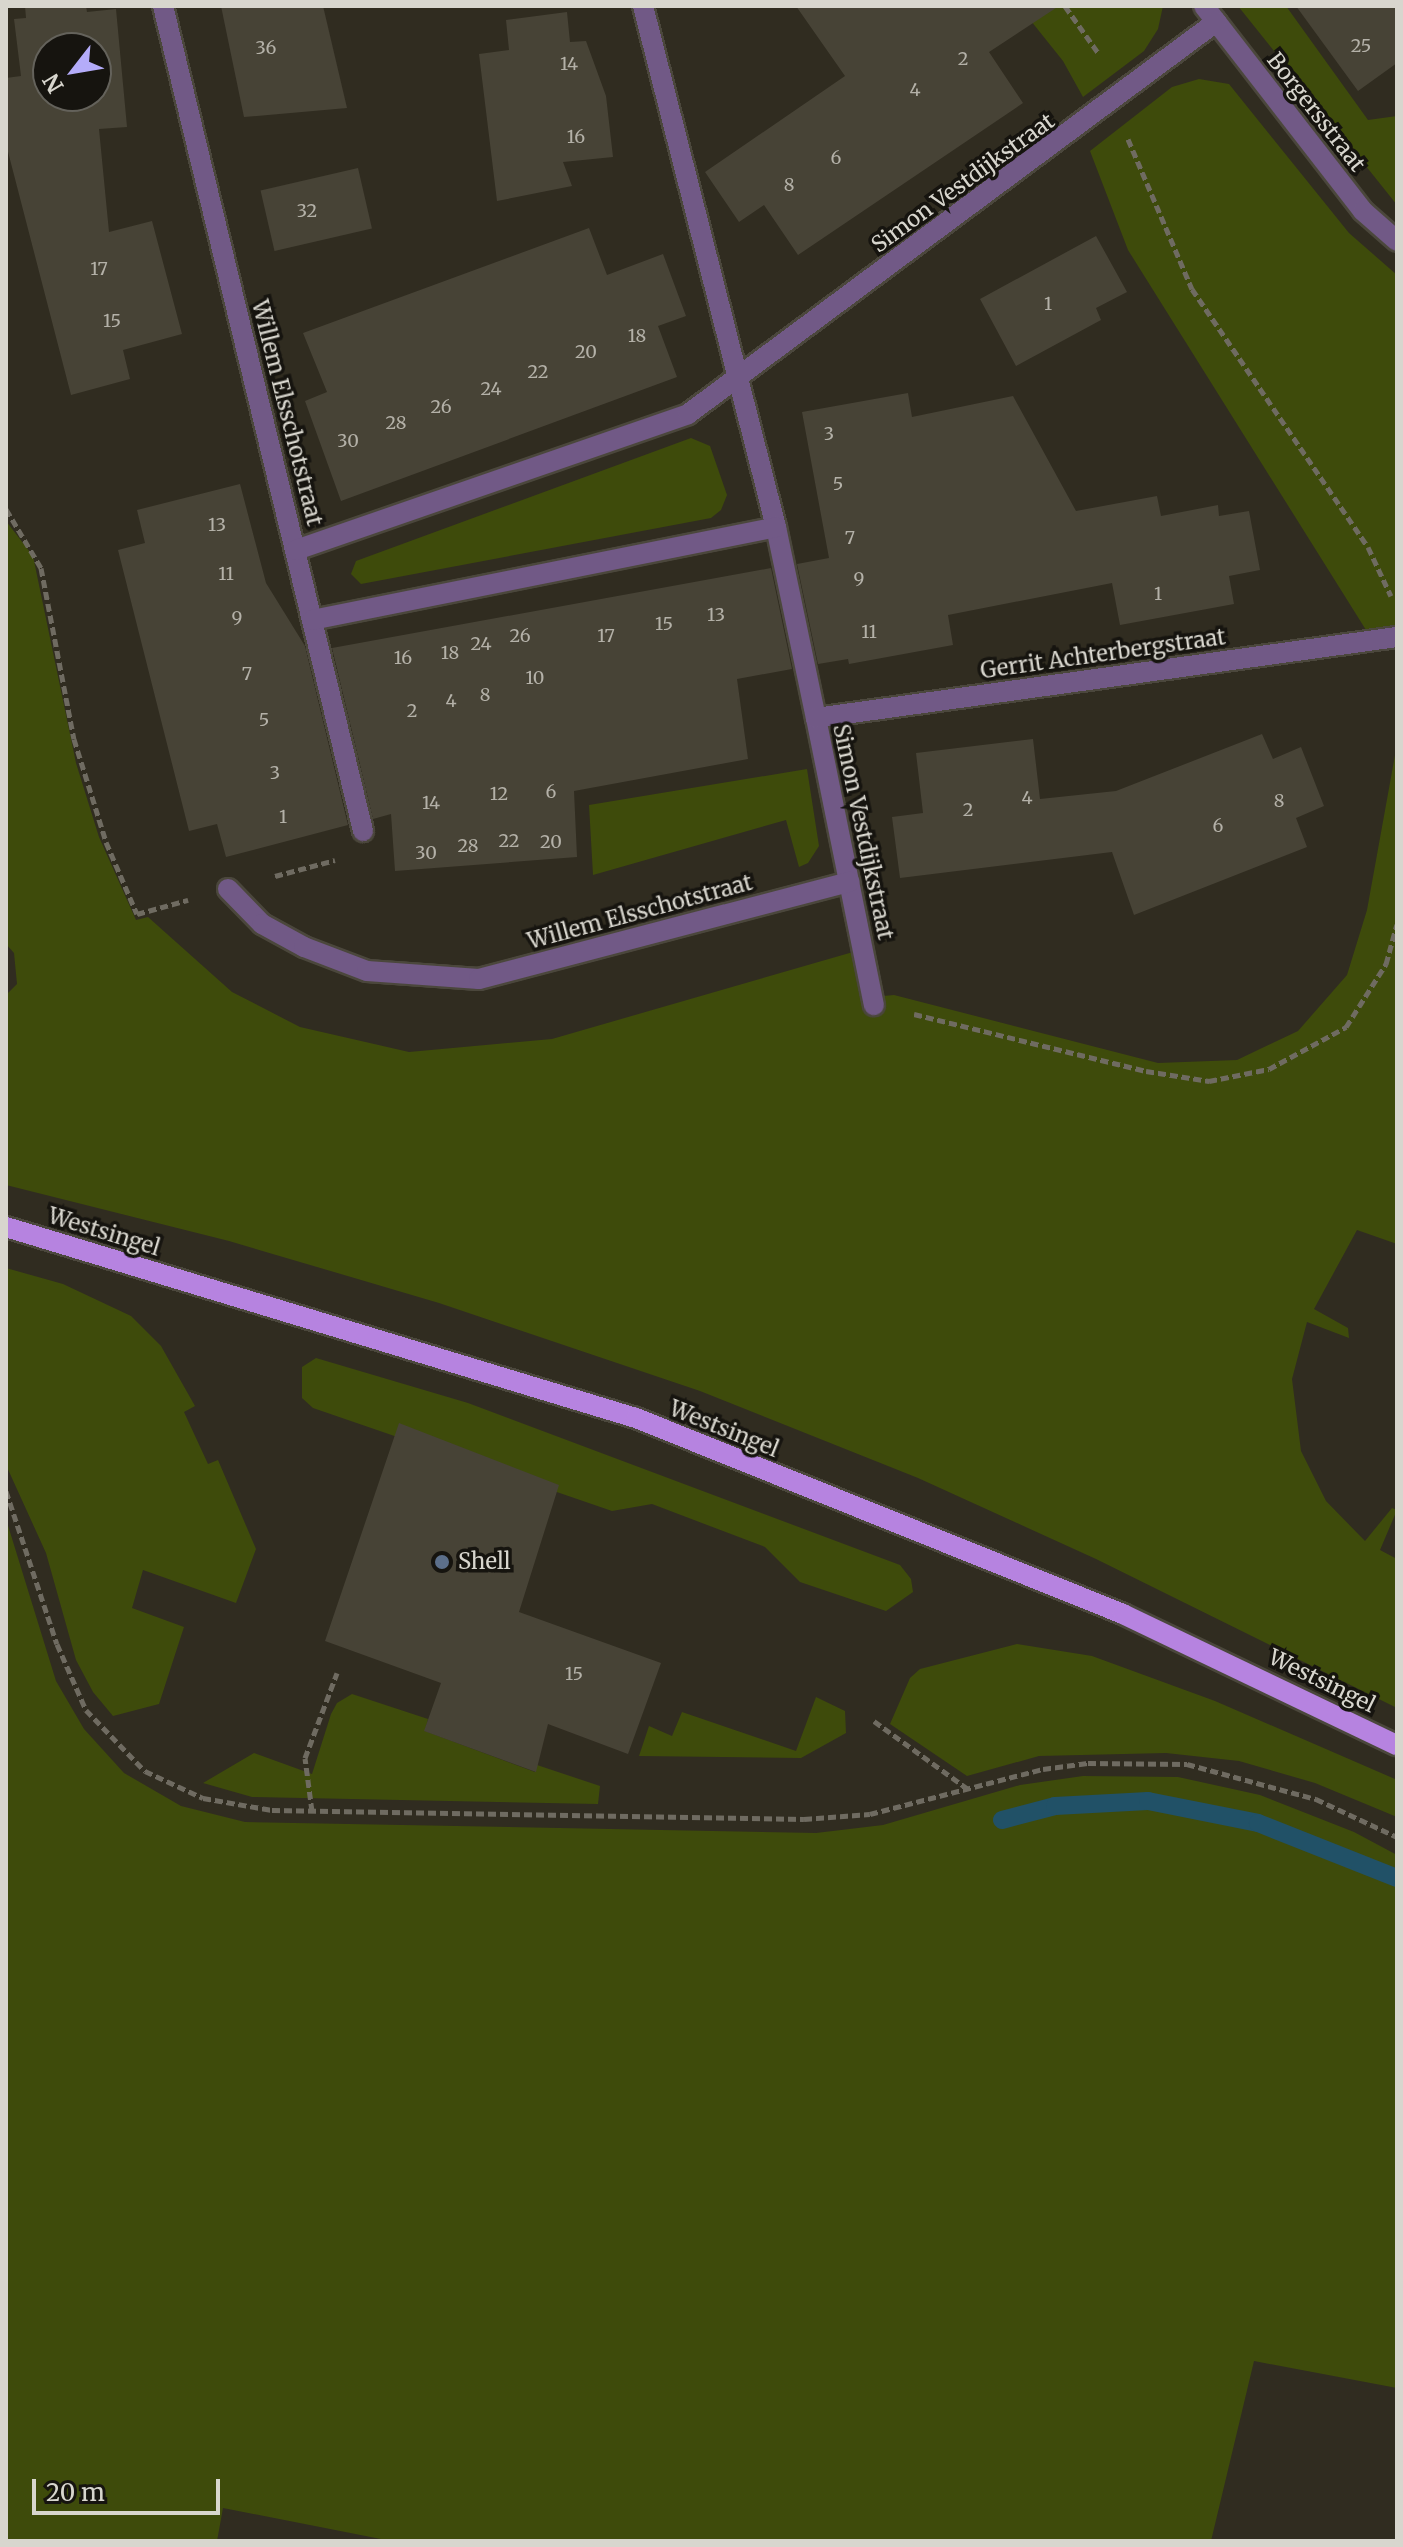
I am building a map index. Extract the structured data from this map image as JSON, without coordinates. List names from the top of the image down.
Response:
{
  "streets": {
    "main road": ["Westsingel"],
    "street": [
      "Borgersstraat",
      "Simon Vestdijkstraat",
      "Willem Elsschotstraat",
      "Gerrit Achterbergstraat"
    ]
  },
  "crossings": [
    ["Borgersstraat", "Simon Vestdijkstraat"],
    ["Simon Vestdijkstraat", "Willem Elsschotstraat"],
    ["Simon Vestdijkstraat", "Gerrit Achterbergstraat"]
  ],
  "places": ["Shell"],
  "house_numbers": [
    "25",
    "36",
    "2",
    "14",
    "4",
    "16",
    "6",
    "8",
    "32",
    "17",
    "1",
    "15",
    "18",
    "20",
    "22",
    "24",
    "26",
    "28",
    "3",
    "30",
    "5",
    "13",
    "7",
    "11",
    "9",
    "1",
    "13",
    "9",
    "15",
    "11",
    "26",
    "17",
    "24",
    "18",
    "16",
    "7",
    "10",
    "8",
    "4",
    "2",
    "5",
    "3",
    "6",
    "12",
    "4",
    "8",
    "14",
    "2",
    "1",
    "6",
    "22",
    "20",
    "28",
    "30",
    "15"
  ],
  "scale_bar": "20 m",
  "north": "bottom left"
}
